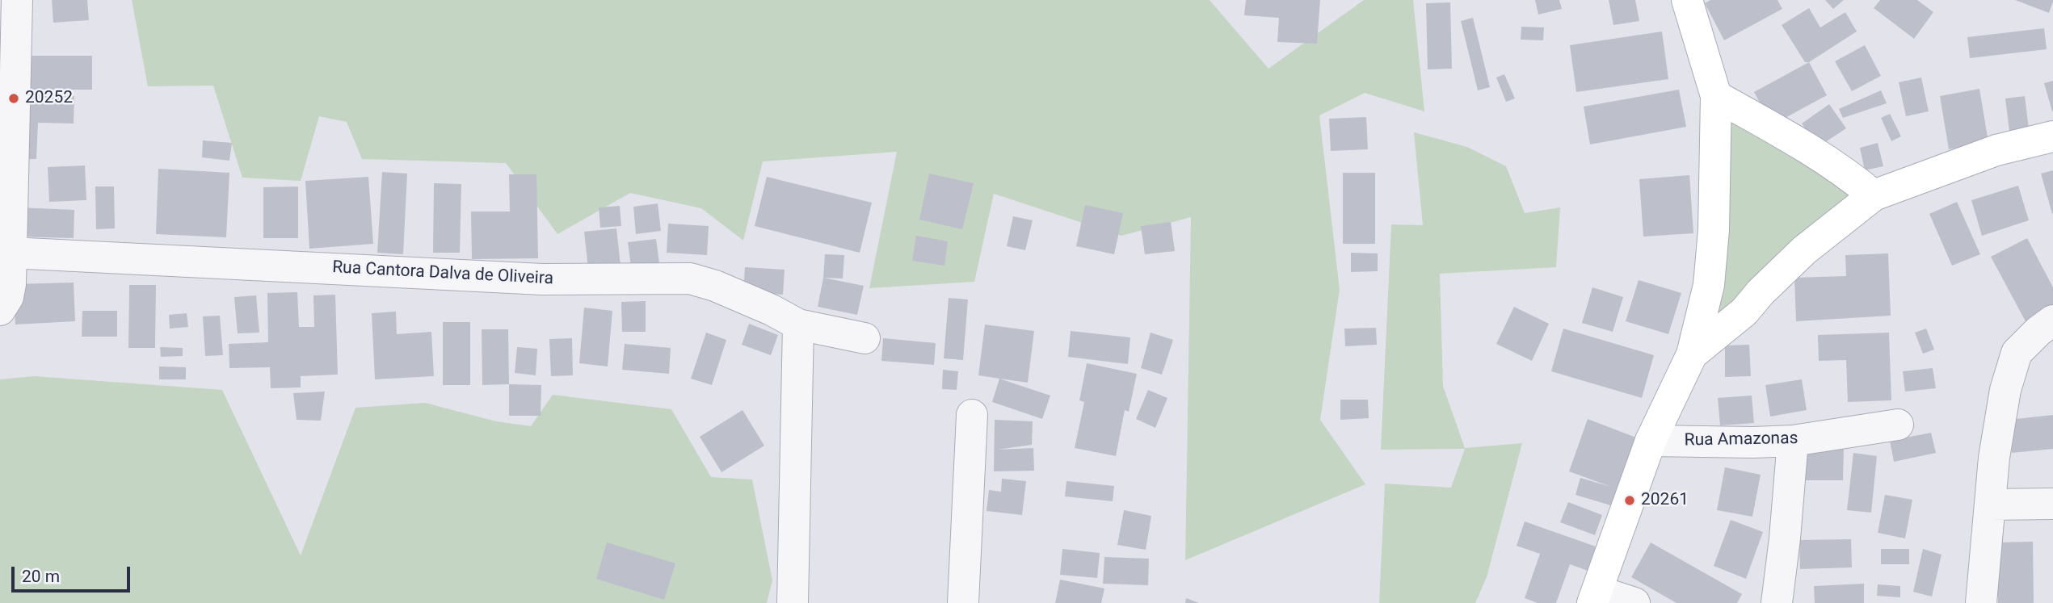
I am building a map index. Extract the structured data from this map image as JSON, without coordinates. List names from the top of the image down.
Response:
{
  "streets": {
    "street": ["Rua Cantora Dalva de Oliveira", "Rua Amazonas"]
  },
  "places": ["20252", "20261"],
  "scale_bar": "20 m"
}
